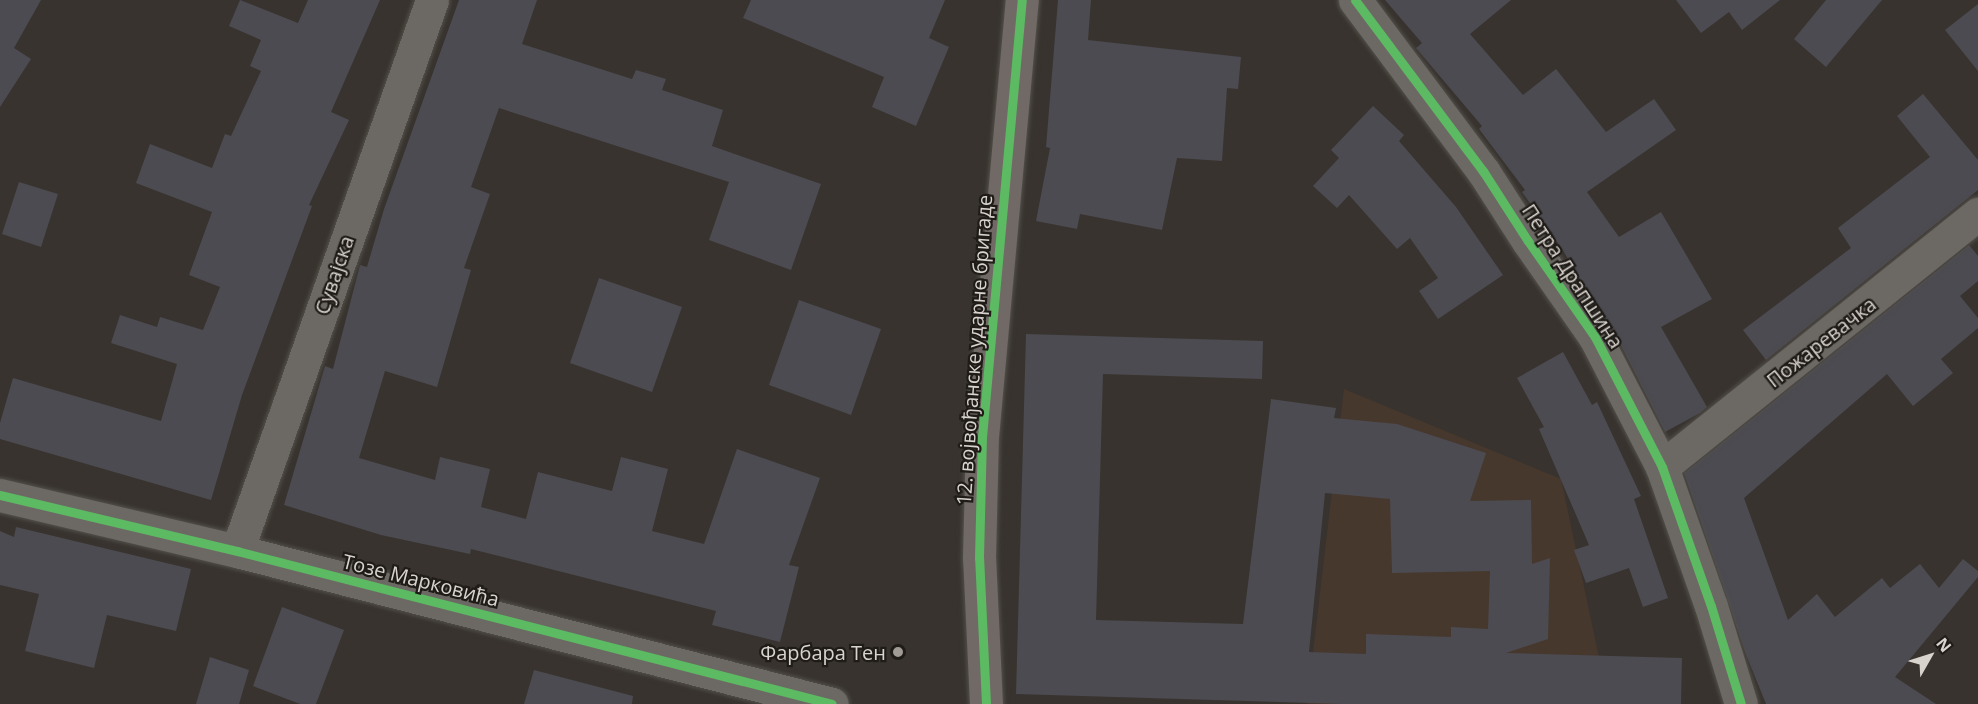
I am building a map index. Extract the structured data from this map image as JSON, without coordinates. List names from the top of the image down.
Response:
{
  "streets": {
    "main road": ["12. војвођанске ударне бригаде"],
    "street": [
      "Сувајска",
      "Петра Драпшина",
      "Пожаревачка",
      "Тозе Марковића"
    ]
  },
  "crossings": [
    ["Сувајска", "Тозе Марковића"],
    ["Петра Драпшина", "Пожаревачка"]
  ],
  "places": ["Фарбара Тен"],
  "north": "top right"
}
